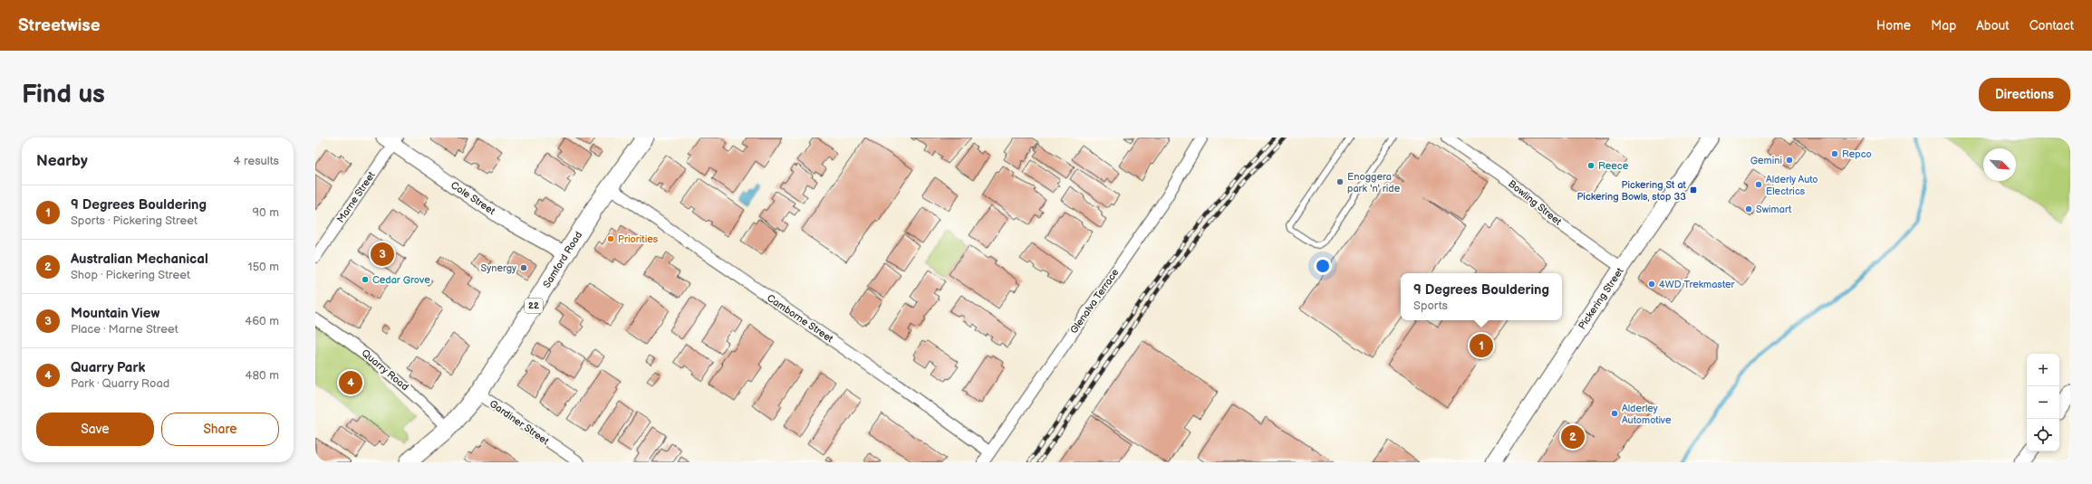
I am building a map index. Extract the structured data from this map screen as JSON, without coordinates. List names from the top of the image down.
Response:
{
  "streets": {
    "main road": ["Samford Road", "Pickering Street", "22"],
    "street": [
      "Marne Street",
      "Cole Street",
      "Bowling Street",
      "Glenalva Terrace",
      "Camborne Street",
      "Quarry Road",
      "Gardiner Street"
    ]
  },
  "crossings": [
    ["Marne Street", "Cole Street"],
    ["Cole Street", "Samford Road"],
    ["Bowling Street", "Pickering Street"],
    ["Samford Road", "Camborne Street"],
    ["Samford Road", "Quarry Road"],
    ["Samford Road", "Gardiner Street"],
    ["Glenalva Terrace", "Camborne Street"]
  ],
  "places": {
    "other": [
      "Repco",
      "Gemini",
      "Reece",
      "Enoggera park 'n' ride",
      "Alderly Auto Electrics",
      "Swimart",
      "Priorities",
      "Synergy",
      "Cedar Grove",
      "4WD Trekmaster",
      "Alderley Automotive"
    ],
    "transit": ["Pickering St at Pickering Bowls, stop 33"]
  },
  "north": "bottom right",
  "page": {
    "header": "Streetwise",
    "nav": [
      "Home",
      "Map",
      "About",
      "Contact"
    ],
    "buttons": [
      "Directions",
      ["Save", "Share"]
    ],
    "title": "Find us",
    "heading": ["Nearby", "4 results"],
    "list": [
      {
        "mark": "1",
        "name": "9 Degrees Bouldering",
        "note": "Sports · Pickering Street",
        "value": "90 m"
      },
      {
        "mark": "2",
        "name": "Australian Mechanical",
        "note": "Shop · Pickering Street",
        "value": "150 m"
      },
      {
        "mark": "3",
        "name": "Mountain View",
        "note": "Place · Marne Street",
        "value": "460 m"
      },
      {
        "mark": "4",
        "name": "Quarry Park",
        "note": "Park · Quarry Road",
        "value": "480 m"
      }
    ],
    "pins": [
      "3",
      "1",
      "4",
      "2"
    ],
    "popup": ["9 Degrees Bouldering", "Sports"],
    "map_buttons": ["+", "−"]
  }
}
